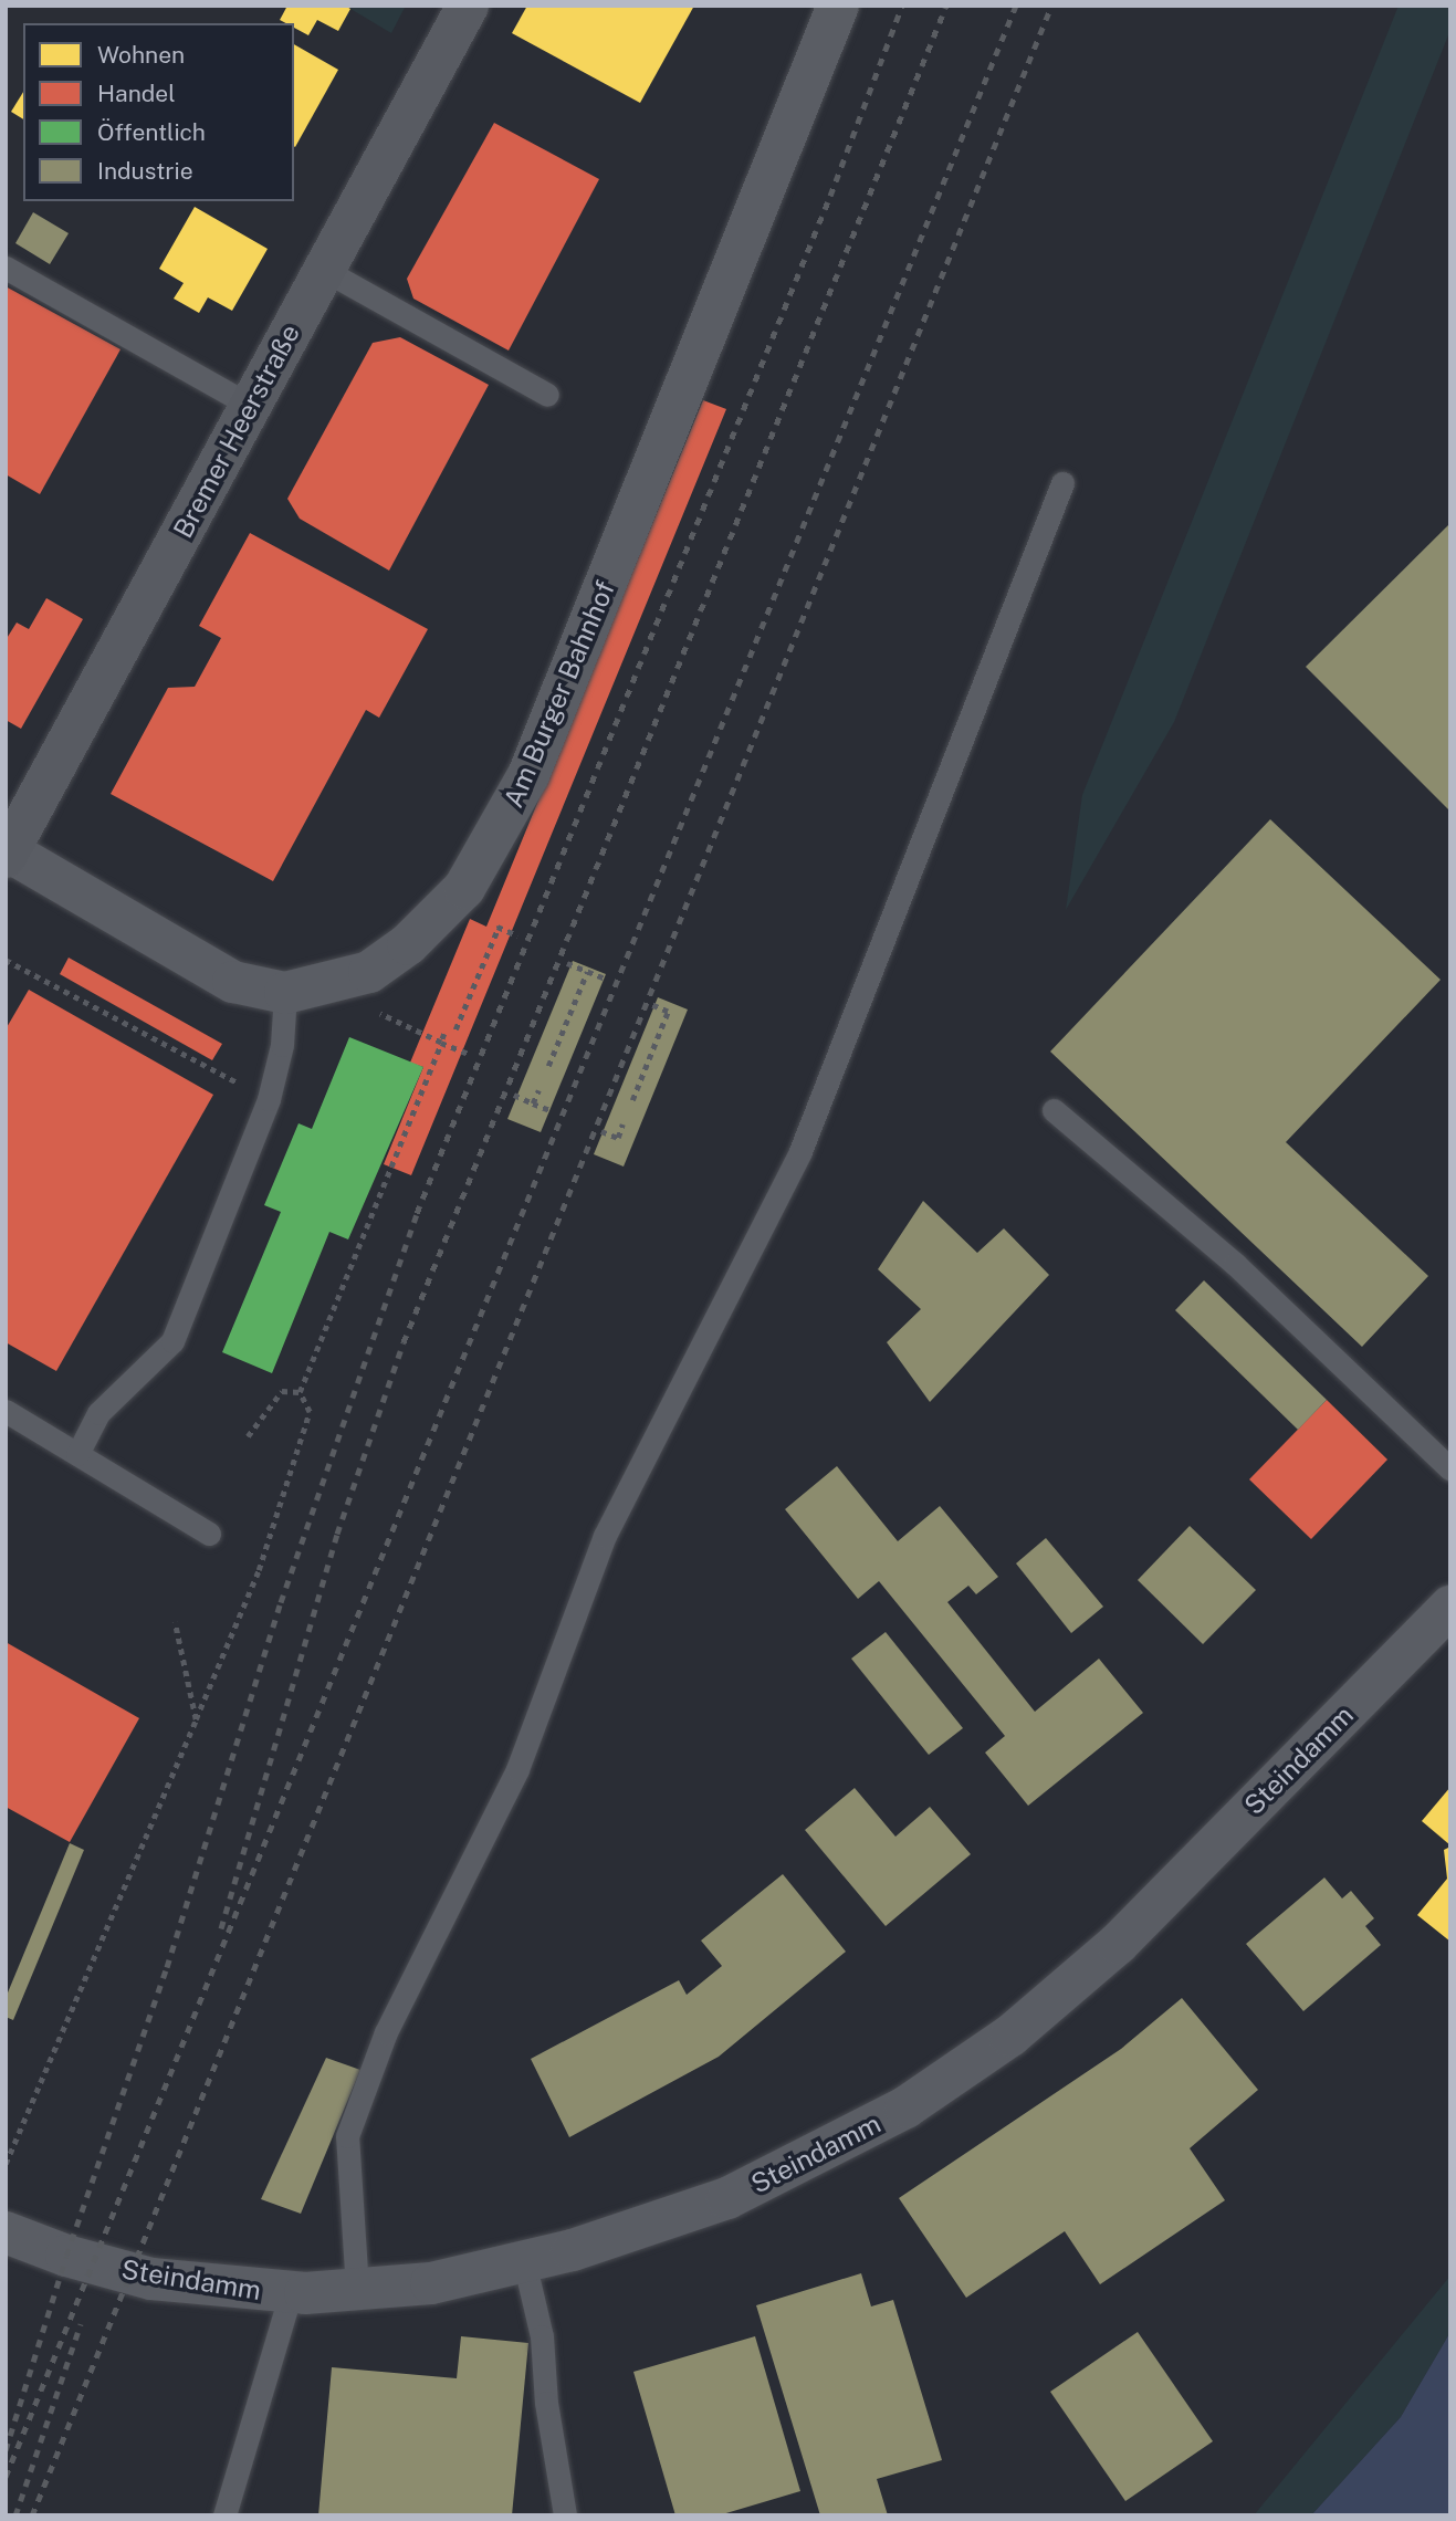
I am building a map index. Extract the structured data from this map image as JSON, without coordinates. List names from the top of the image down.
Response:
{
  "streets": {
    "main road": ["Bremer Heerstraße"],
    "street": ["Am Burger Bahnhof", "Steindamm"]
  },
  "crossings": [
    ["Bremer Heerstraße", "Am Burger Bahnhof"]
  ],
  "legend": [
    "Wohnen",
    "Handel",
    "Öffentlich",
    "Industrie"
  ]
}
